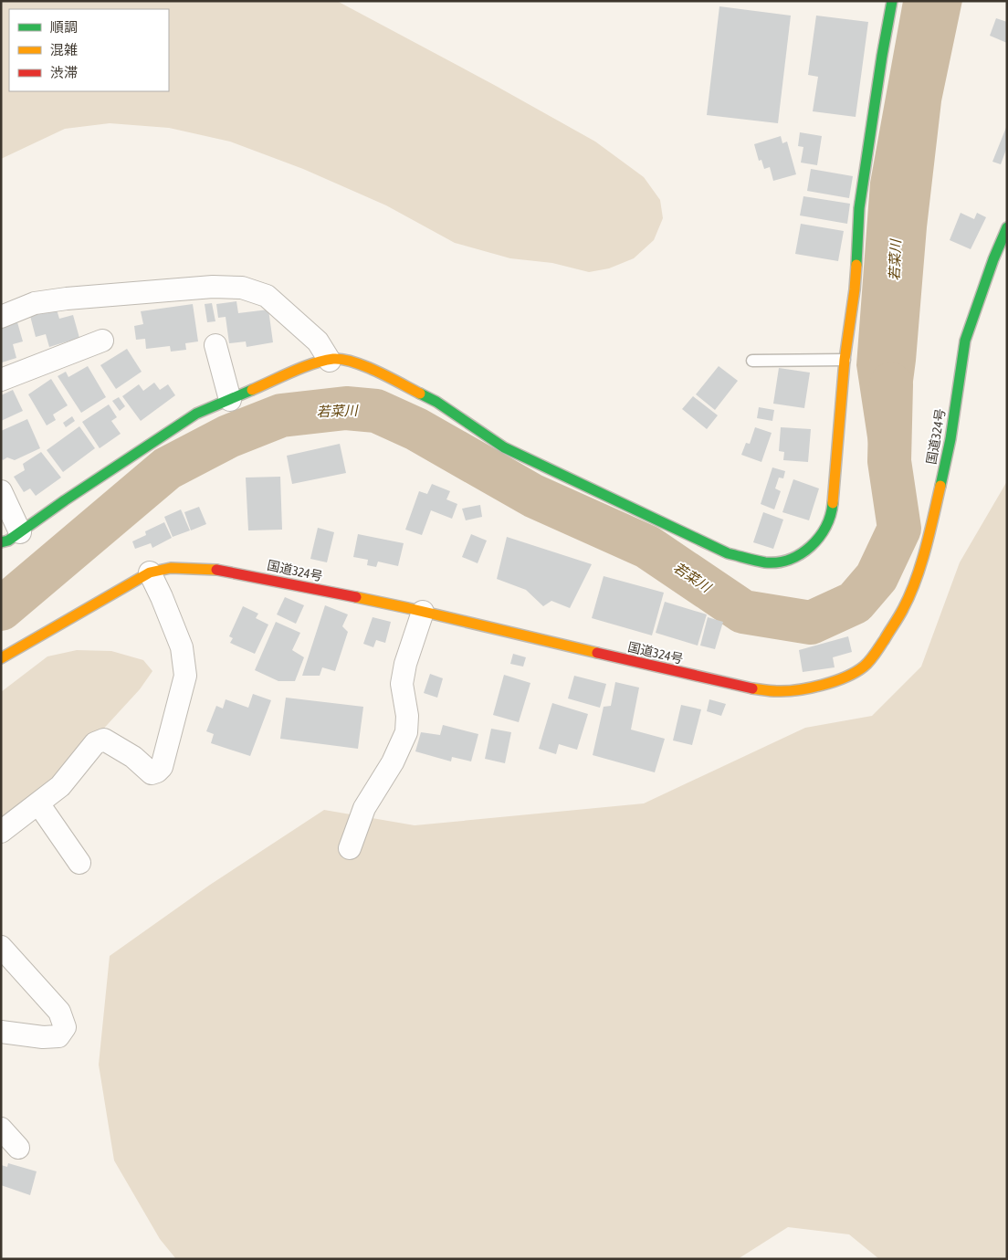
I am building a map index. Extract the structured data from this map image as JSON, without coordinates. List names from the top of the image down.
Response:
{
  "streets": {
    "main road": ["国道324号"]
  },
  "water": ["若菜川"],
  "legend": ["順調", "混雑", "渋滞"]
}
